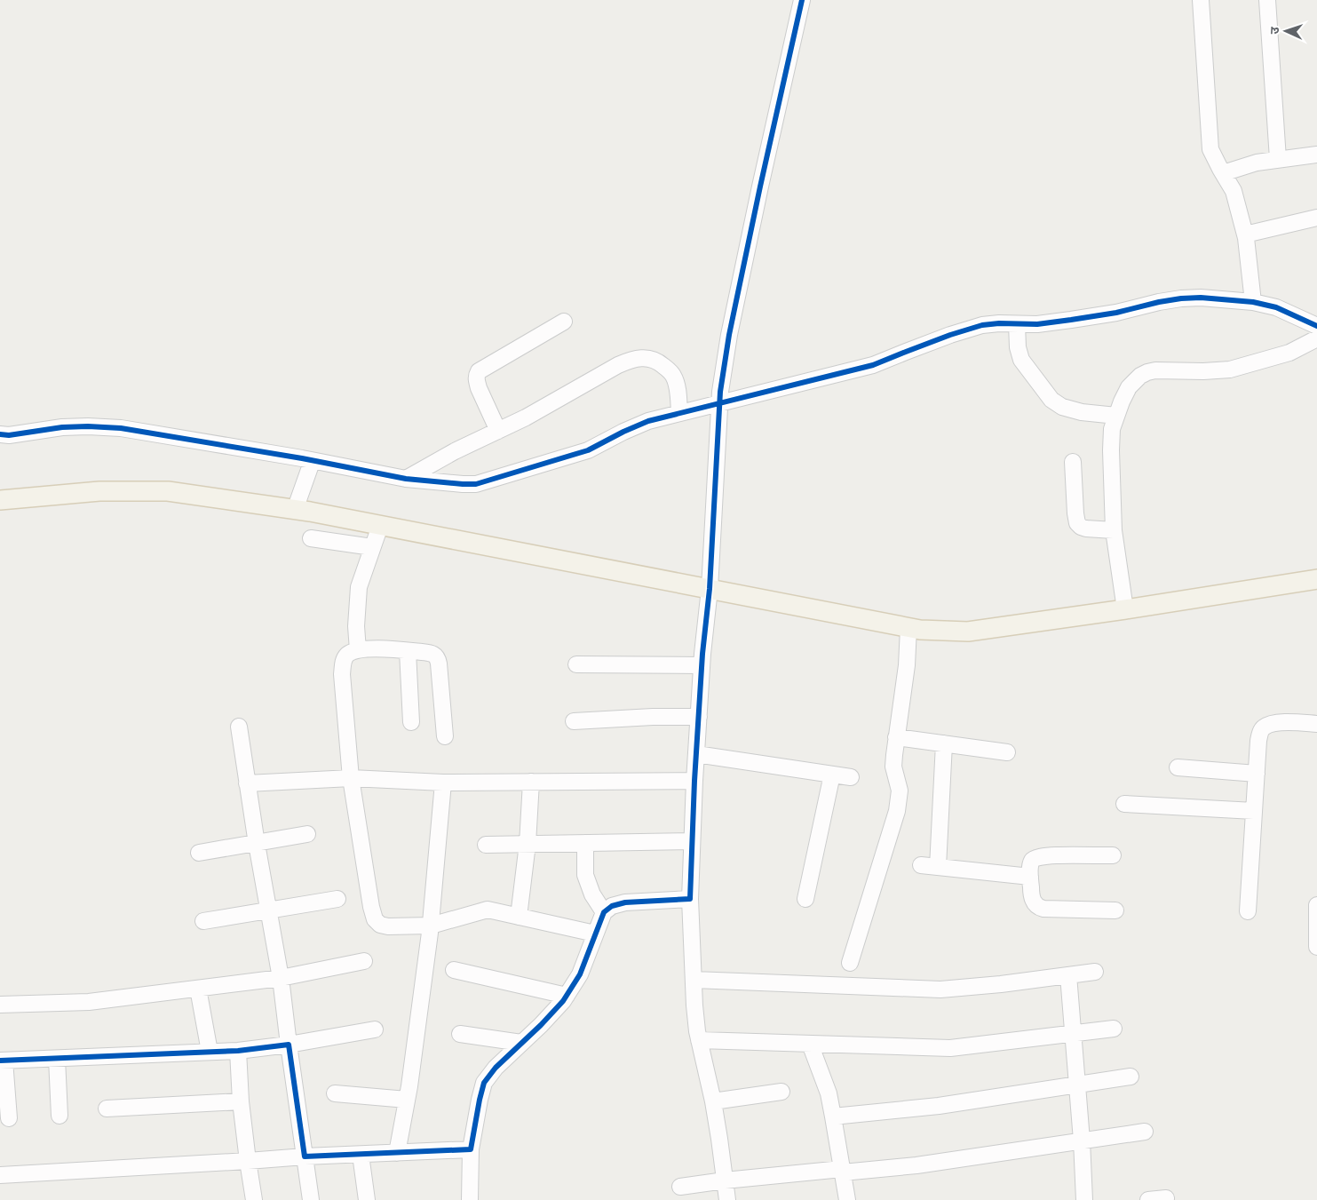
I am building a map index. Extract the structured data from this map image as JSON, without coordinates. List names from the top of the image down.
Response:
{
  "north": "left"
}
